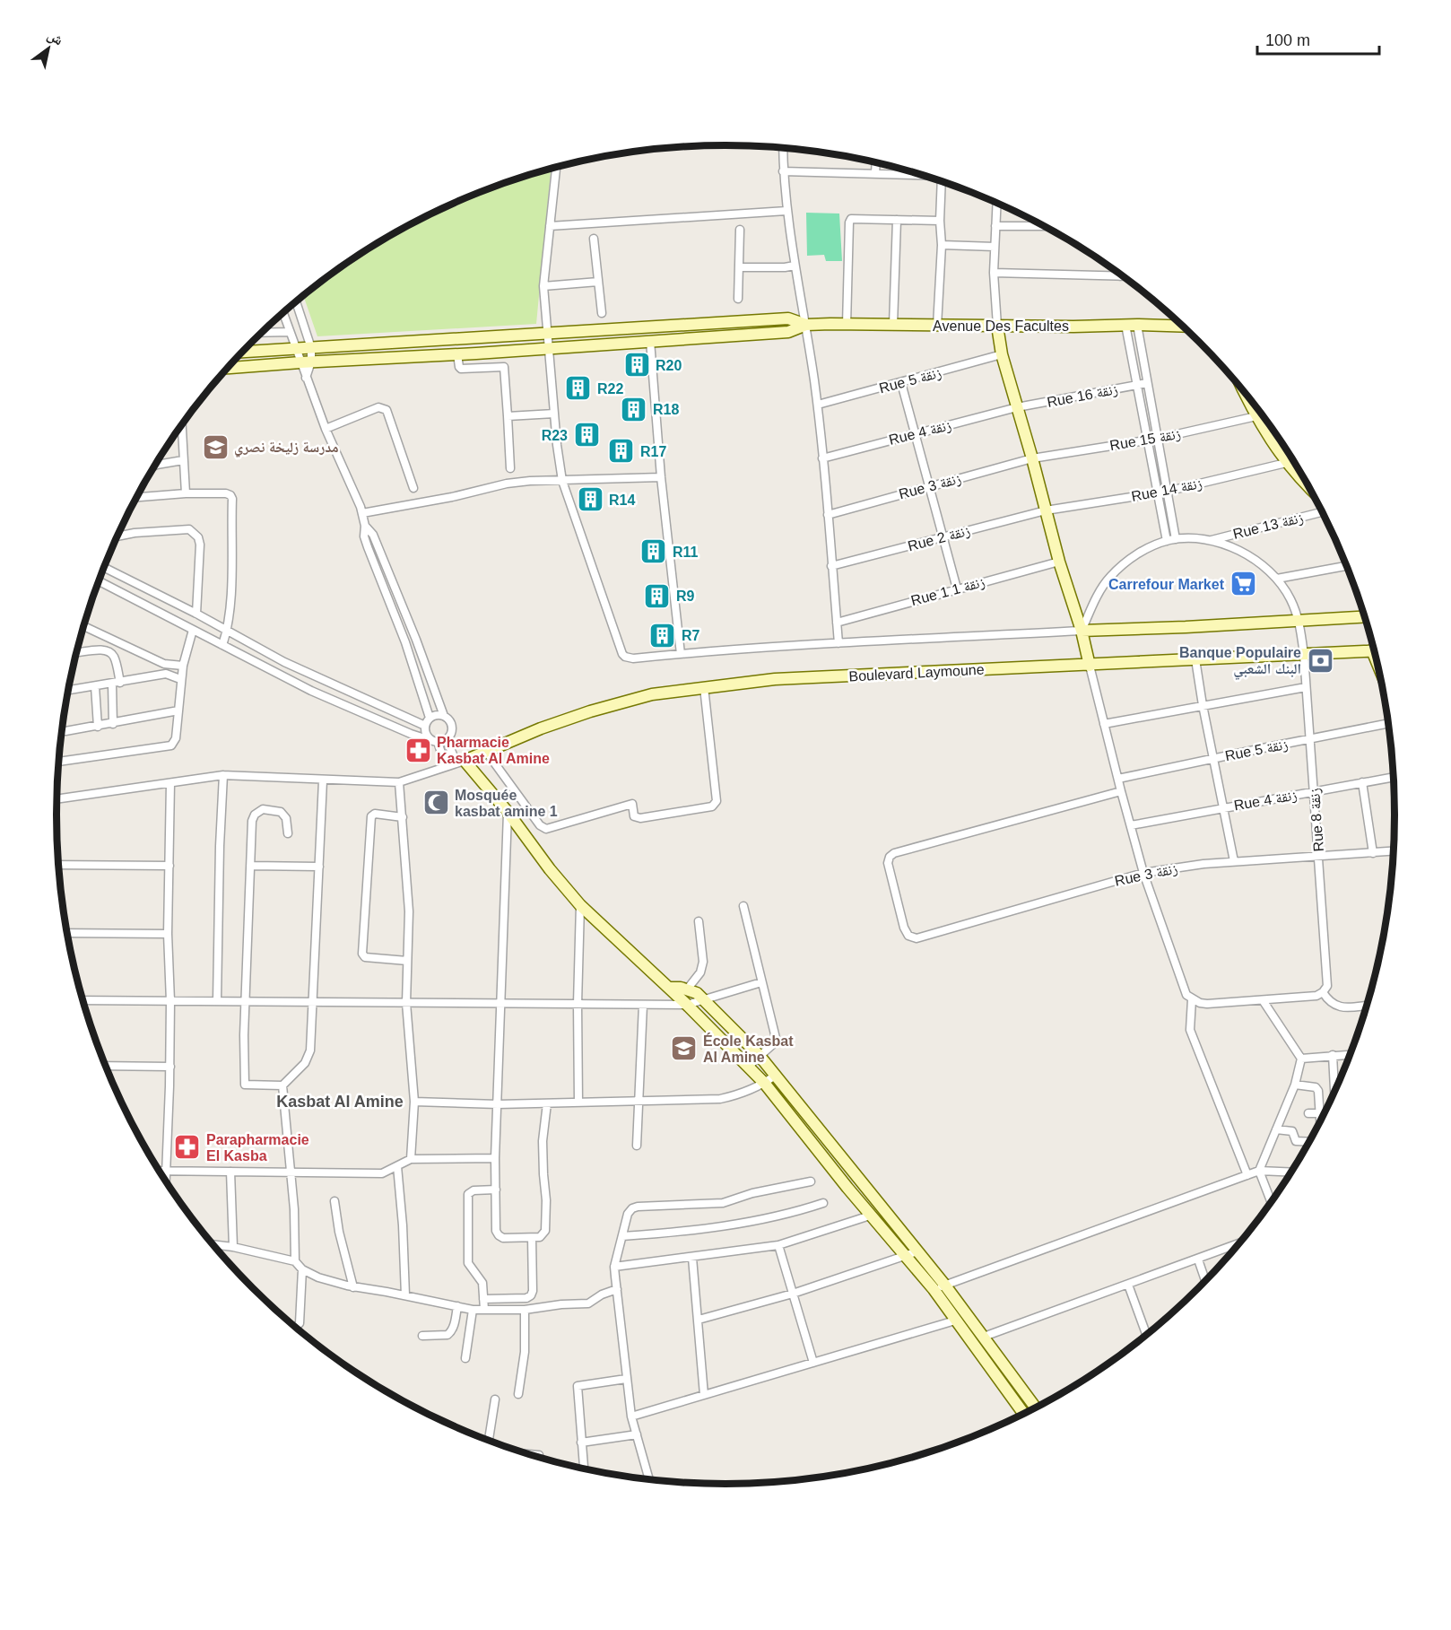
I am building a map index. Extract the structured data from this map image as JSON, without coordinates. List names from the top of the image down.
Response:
{
  "streets": {
    "street": [
      "Avenue Des Facultes",
      "Rue 5 زنقة",
      "Rue 16 زنقة",
      "Rue 4 زنقة",
      "Rue 15 زنقة",
      "Rue 3 زنقة",
      "Rue 14 زنقة",
      "Rue 13 زنقة",
      "Rue 2 زنقة",
      "Rue 1 زنقة 1",
      "Boulevard Laymoune",
      "Rue 8 زنقة"
    ]
  },
  "crossings": [
    ["Rue 5 زنقة", "Rue 8 زنقة"],
    ["Rue 16 زنقة", "Rue 4 زنقة"],
    ["Rue 4 زنقة", "Rue 8 زنقة"],
    ["Rue 15 زنقة", "Rue 3 زنقة"],
    ["Rue 3 زنقة", "Rue 8 زنقة"],
    ["Rue 14 زنقة", "Rue 2 زنقة"],
    ["Rue 13 زنقة", "Rue 8 زنقة"],
    ["Boulevard Laymoune", "Rue 8 زنقة"]
  ],
  "districts": ["Kasbat Al Amine"],
  "places": {
    "building": [
      "R20",
      "R22",
      "R18",
      "R23",
      "R17",
      "R14",
      "R11",
      "R9",
      "R7"
    ],
    "school or university": ["مدرسة زليخة نصري", "École Kasbat Al Amine"],
    "supermarket": ["Carrefour Market"],
    "bank": ["Banque Populaire البنك الشعبي"],
    "pharmacy": ["Pharmacie Kasbat Al Amine", "Parapharmacie El Kasba"],
    "mosque": ["Mosquée kasbat amine 1"]
  },
  "scale_bar": "100 m",
  "north": "top right"
}
